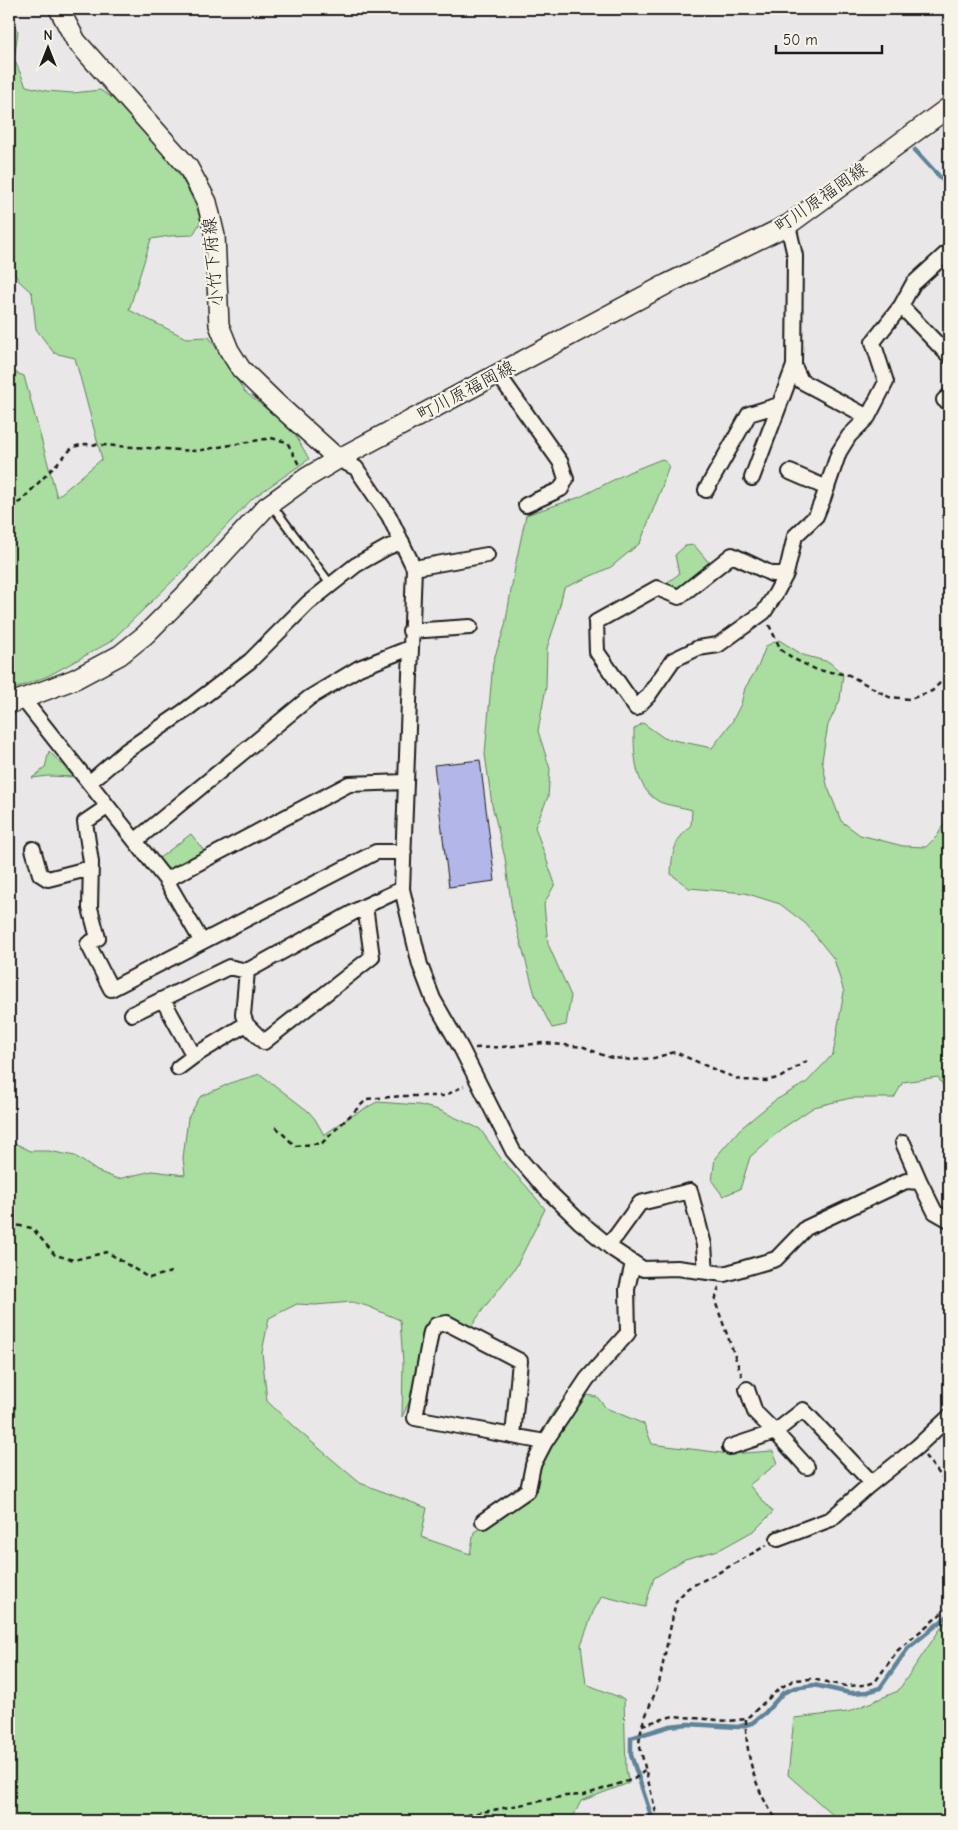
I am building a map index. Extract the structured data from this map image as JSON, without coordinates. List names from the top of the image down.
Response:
{
  "streets": {
    "main road": ["町川原福岡線", "小竹下府線"]
  },
  "crossings": [
    ["町川原福岡線", "小竹下府線"]
  ],
  "scale_bar": "50 m",
  "north": "top"
}
